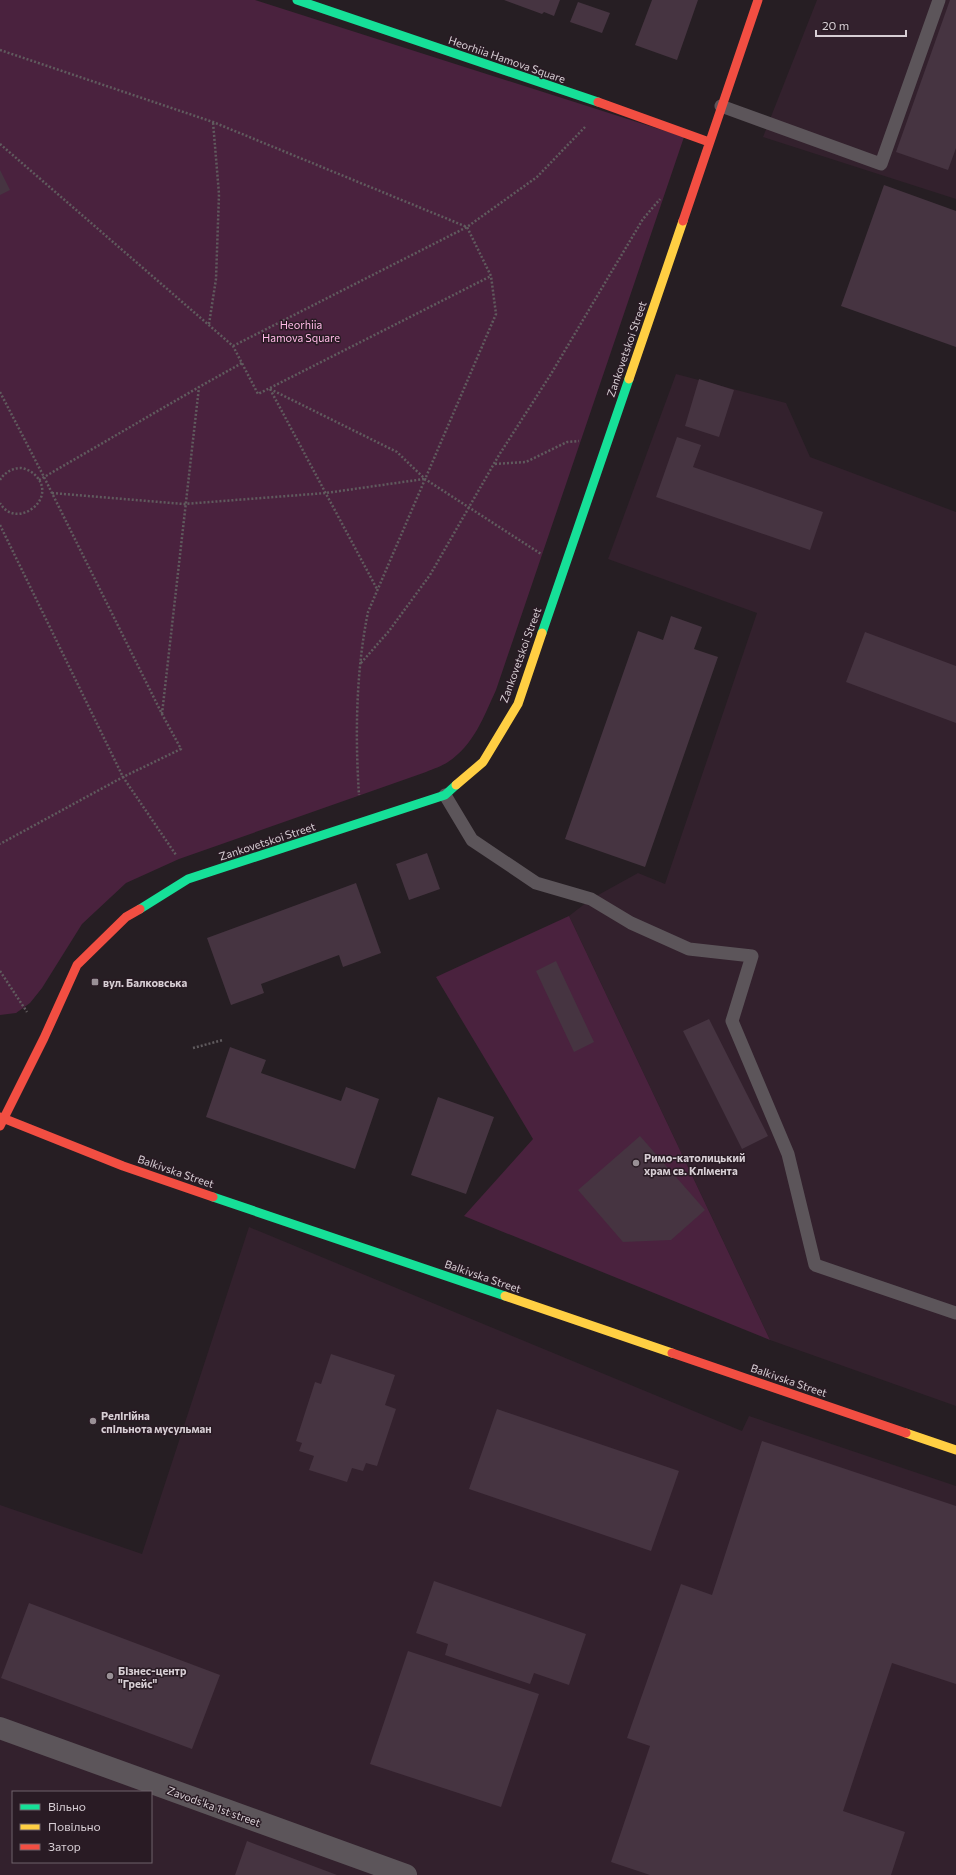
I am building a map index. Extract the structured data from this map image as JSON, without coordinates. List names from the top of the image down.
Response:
{
  "streets": {
    "street": [
      "Heorhiia Hamova Square",
      "Zankovetskoi Street",
      "Balkivska Street",
      "Zavods'ka 1st street"
    ]
  },
  "crossings": [
    ["Heorhiia Hamova Square", "Zankovetskoi Street"],
    ["Zankovetskoi Street", "Balkivska Street"]
  ],
  "parks": ["Heorhiia Hamova Square"],
  "places": {
    "transit": ["вул. Балковська"],
    "other": ["Римо-католицький храм св. Клімента", "Релігійна спільнота мусульман", "Бізнес-центр \"Грейс\""]
  },
  "legend": ["Вільно", "Повільно", "Затор"],
  "scale_bar": "20 m"
}
